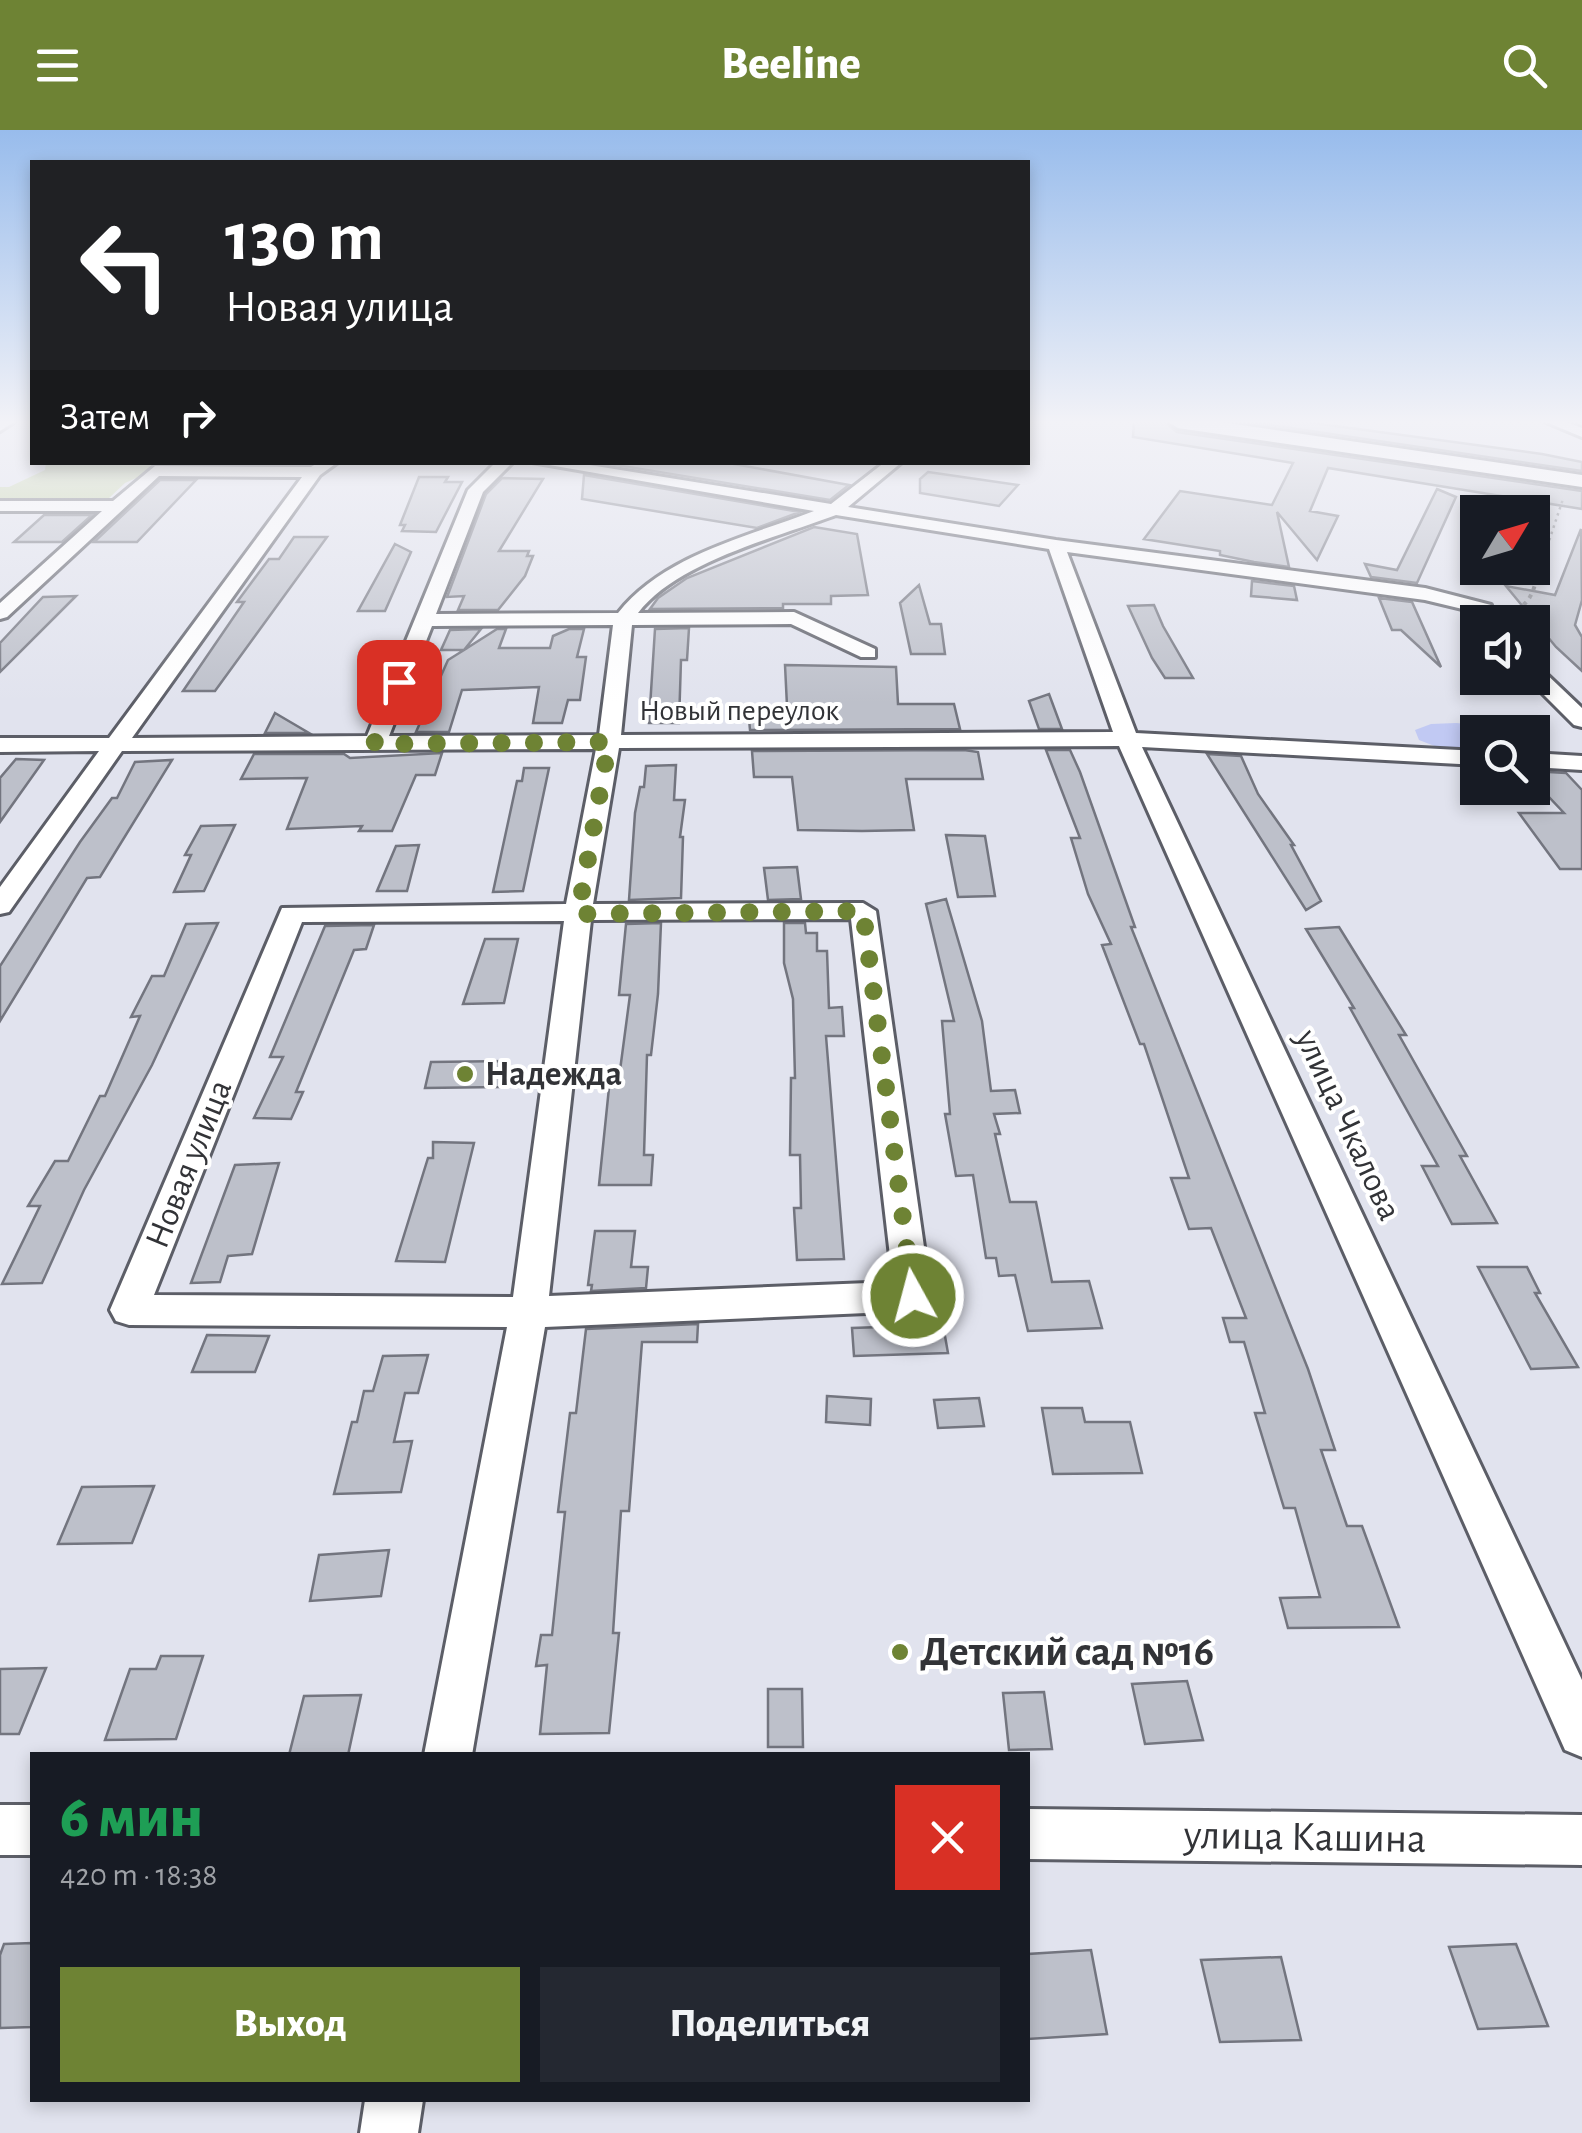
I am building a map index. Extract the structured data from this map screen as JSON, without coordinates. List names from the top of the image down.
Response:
{
  "streets": {
    "street": [
      "Новый переулок",
      "улица Чкалова",
      "Новая улица",
      "улица Кашина"
    ]
  },
  "crossings": [
    ["Новый переулок", "улица Чкалова"]
  ],
  "places": ["Надежда", "Детский сад №16"],
  "north": "top right",
  "page": {
    "header": "Beeline",
    "turn": ["130 m", "Новая улица"],
    "then": "Затем",
    "heading": ["6 мин", "420 m · 18:38"],
    "buttons": ["Выход", "Поделиться"]
  }
}
